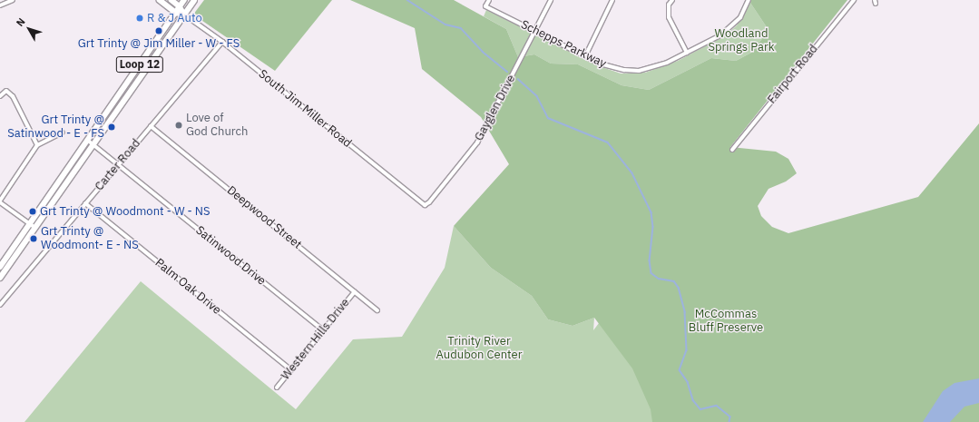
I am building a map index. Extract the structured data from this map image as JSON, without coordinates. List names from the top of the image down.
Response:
{
  "streets": {
    "main road": ["Loop 12"],
    "street": [
      "Schepps Parkway",
      "Fairport Road",
      "Gayglen Drive",
      "South Jim Miller Road",
      "Carter Road",
      "Deepwood Street",
      "Satinwood Drive",
      "Palm Oak Drive",
      "Western Hills Drive"
    ]
  },
  "crossings": [
    ["Schepps Parkway", "Gayglen Drive"],
    ["Loop 12", "South Jim Miller Road"],
    ["Loop 12", "Satinwood Drive"],
    ["Gayglen Drive", "South Jim Miller Road"],
    ["South Jim Miller Road", "Carter Road"],
    ["Carter Road", "Deepwood Street"],
    ["Carter Road", "Satinwood Drive"],
    ["Carter Road", "Palm Oak Drive"],
    ["Deepwood Street", "Western Hills Drive"],
    ["Satinwood Drive", "Western Hills Drive"],
    ["Palm Oak Drive", "Western Hills Drive"]
  ],
  "parks": ["Woodland Springs Park", "McCommas Bluff Preserve", "Trinity River Audubon Center"],
  "places": [
    "R & J Auto",
    "Grt Trinty @ Jim Miller - W - FS",
    "Love of God Church",
    "Grt Trinty @ Satinwood - E - FS",
    "Grt Trinty @ Woodmont - W - NS",
    "Grt Trinty @ Woodmont- E - NS"
  ],
  "north": "top left"
}
